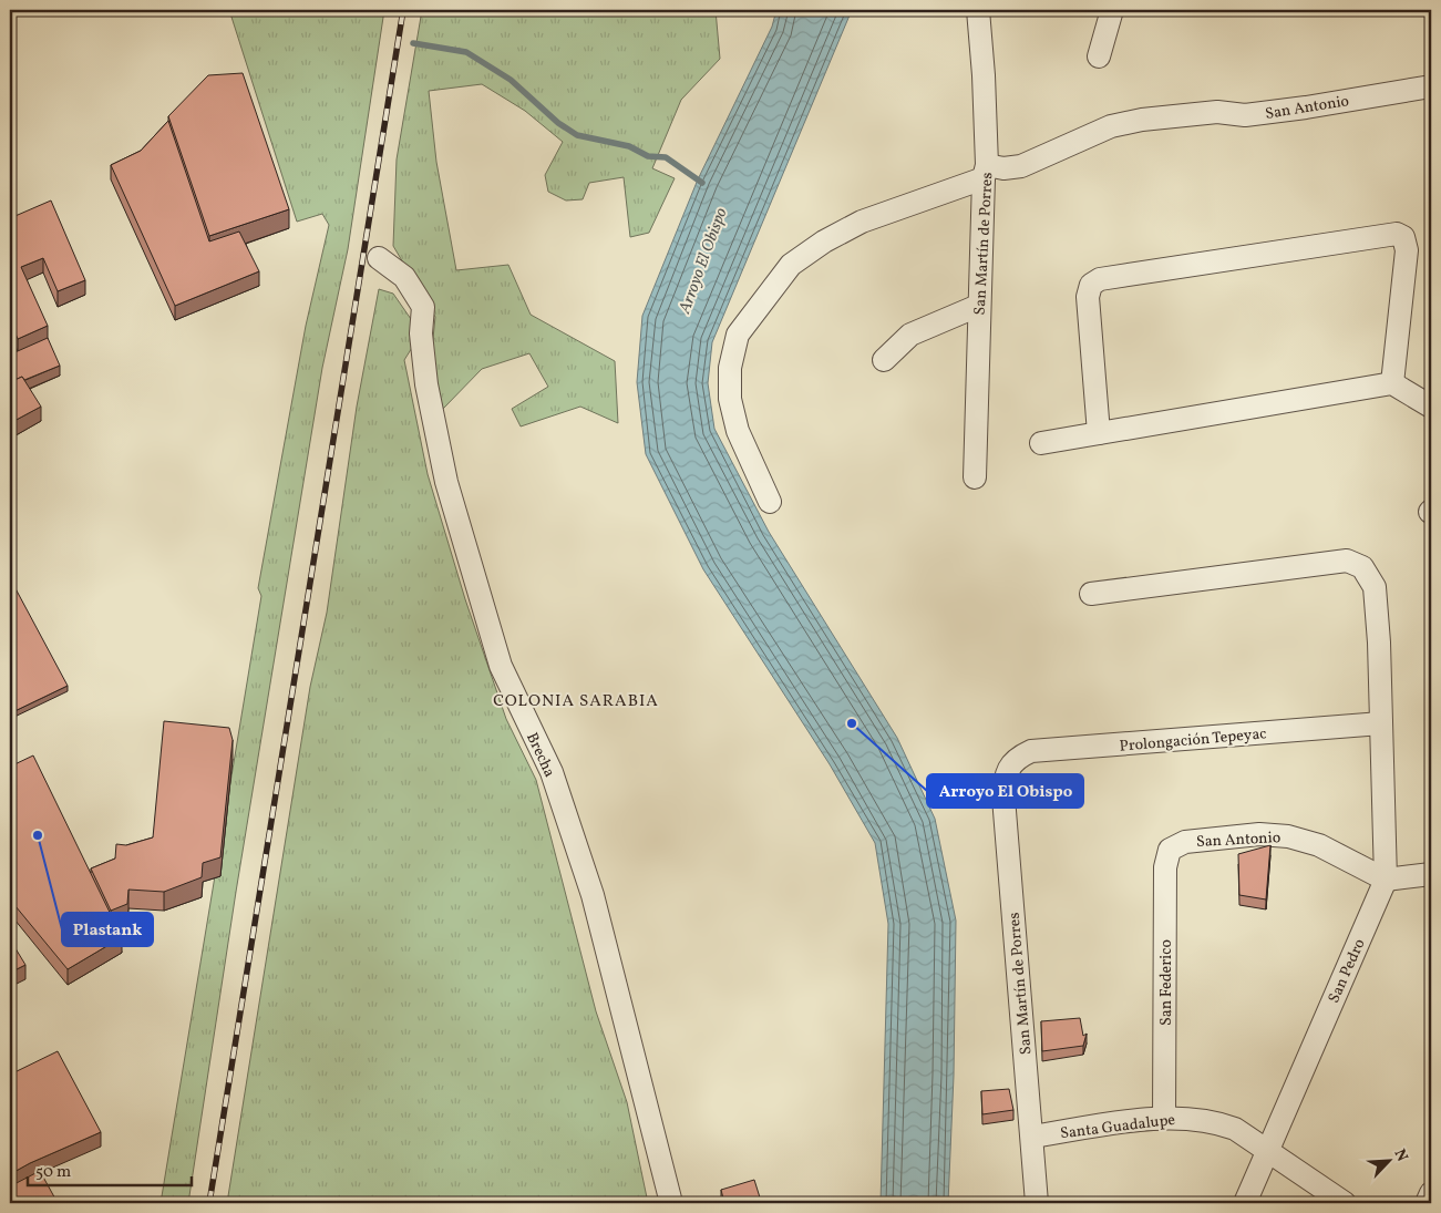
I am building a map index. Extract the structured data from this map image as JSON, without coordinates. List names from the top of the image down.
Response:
{
  "streets": {
    "street": [
      "San Antonio",
      "San Martín de Porres",
      "Prolongación Tepeyac",
      "Brecha",
      "San Pedro",
      "San Federico",
      "Santa Guadalupe"
    ]
  },
  "crossings": [
    ["San Antonio", "San Martín de Porres"],
    ["San Antonio", "San Pedro"],
    ["San Antonio", "San Federico"],
    ["San Martín de Porres", "Prolongación Tepeyac"],
    ["San Martín de Porres", "Santa Guadalupe"],
    ["Prolongación Tepeyac", "San Pedro"],
    ["San Pedro", "Santa Guadalupe"],
    ["San Federico", "Santa Guadalupe"]
  ],
  "districts": ["COLONIA SARABIA"],
  "water": ["Arroyo El Obispo"],
  "places": ["Arroyo El Obispo", "Plastank"],
  "scale_bar": "50 m",
  "north": "top right"
}
